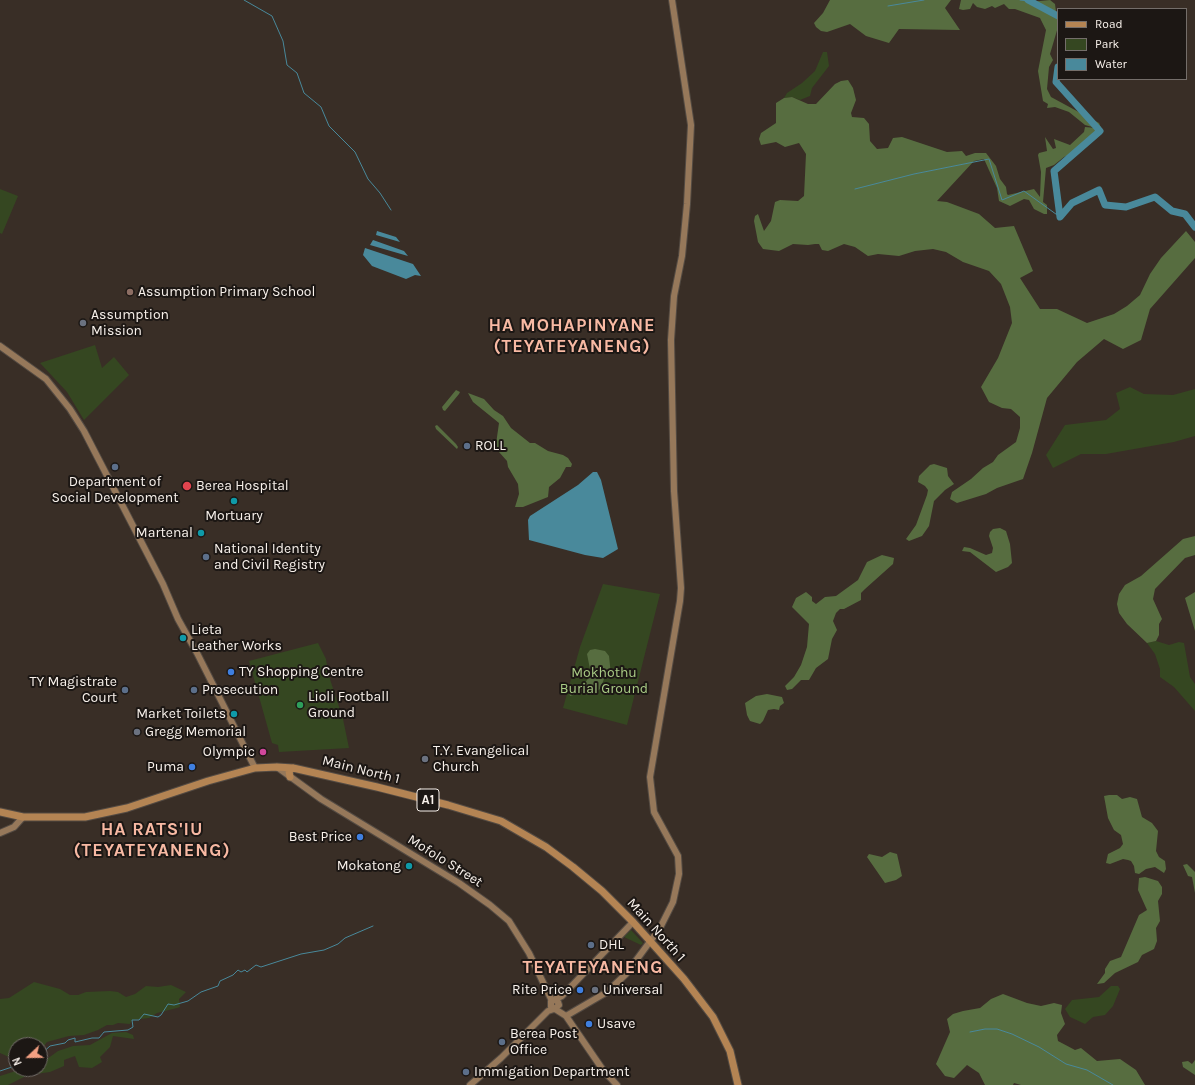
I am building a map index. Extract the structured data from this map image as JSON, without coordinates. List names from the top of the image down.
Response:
{
  "streets": {
    "main road": ["Main North 1", "A1", "Mofolo Street"]
  },
  "crossings": [
    ["Main North 1", "Mofolo Street"]
  ],
  "districts": ["HA MOHAPINYANE (TEYATEYANENG)", "HA RATS'IU (TEYATEYANENG)", "TEYATEYANENG"],
  "parks": ["Mokhothu Burial Ground"],
  "places": [
    "Assumption Primary School",
    "Assumption Mission",
    "ROLL",
    "Department of Social Development",
    "Berea Hospital",
    "Mortuary",
    "Martenal",
    "National Identity and Civil Registry",
    "Lieta Leather Works",
    "TY Shopping Centre",
    "TY Magistrate Court",
    "Prosecution",
    "Lioli Football Ground",
    "Market Toilets",
    "Gregg Memorial",
    "Olympic",
    "T.Y. Evangelical Church",
    "Puma",
    "Best Price",
    "Mokatong",
    "DHL",
    "Rite Price",
    "Universal",
    "Usave",
    "Berea Post Office",
    "Immigation Department"
  ],
  "legend": ["Road", "Park", "Water"],
  "north": "left"
}
